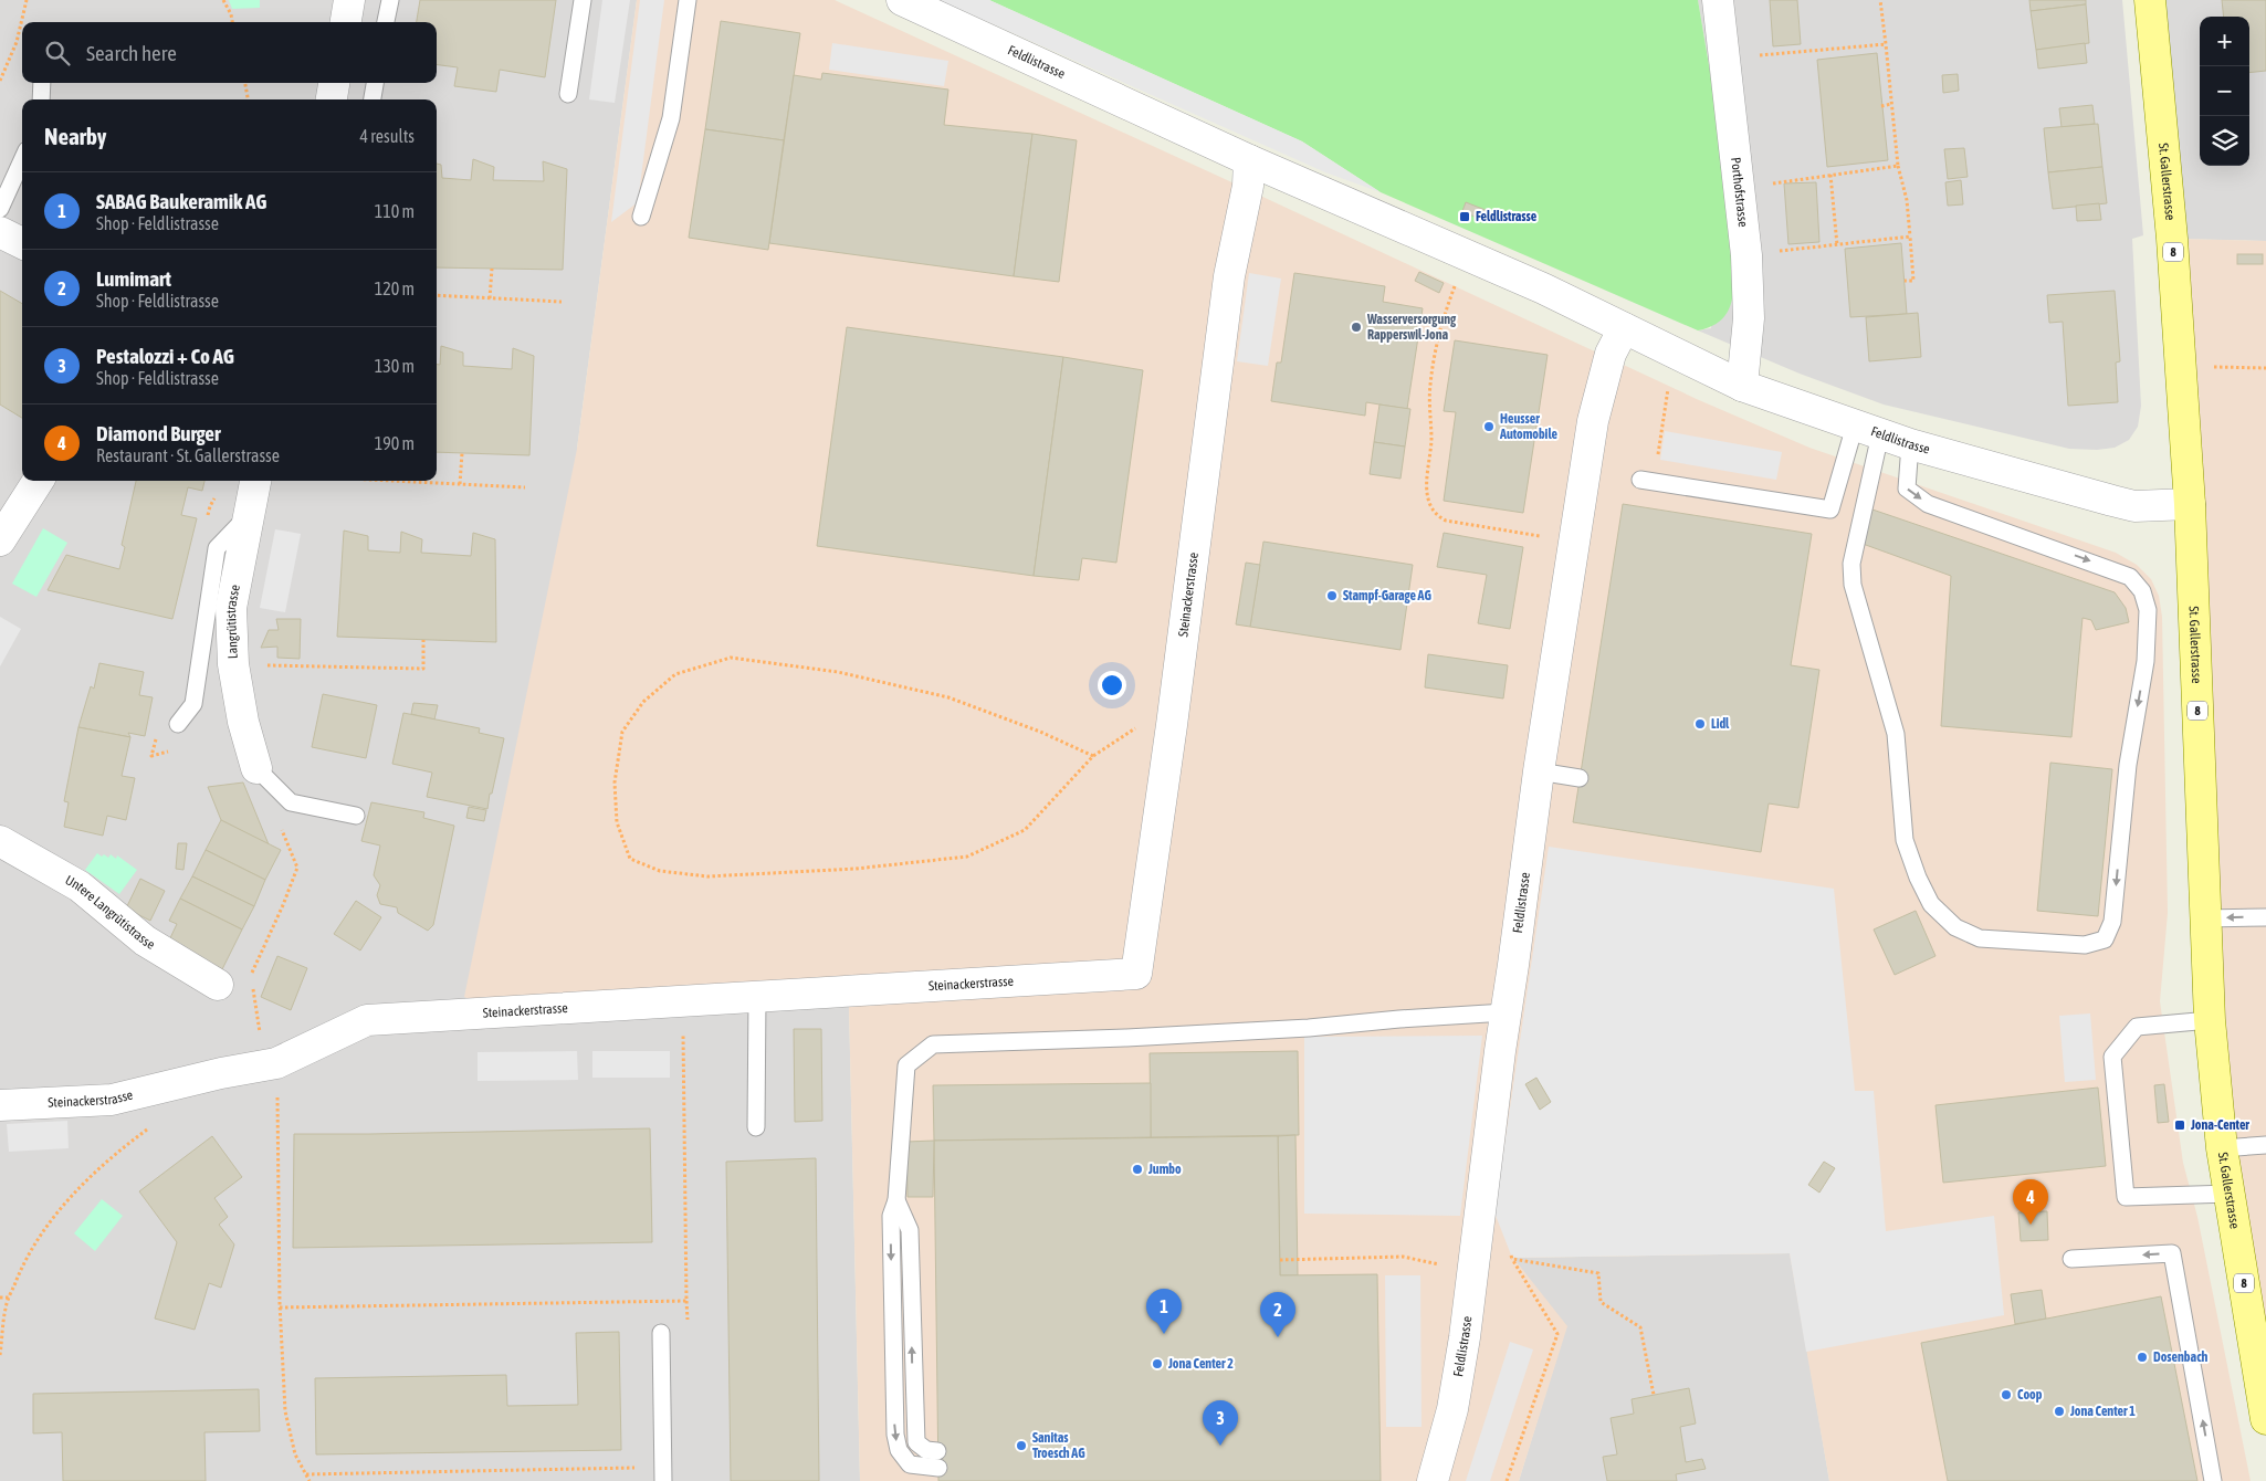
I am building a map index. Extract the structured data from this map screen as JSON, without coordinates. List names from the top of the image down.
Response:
{
  "streets": {
    "main road": ["St. Gallerstrasse", "8"],
    "street": [
      "Feldlistrasse",
      "Porthofstrasse",
      "Steinackerstrasse",
      "Langrütistrasse",
      "Untere Langrütistrasse"
    ]
  },
  "crossings": [
    ["Feldlistrasse", "St. Gallerstrasse"],
    ["Feldlistrasse", "Porthofstrasse"],
    ["Feldlistrasse", "Steinackerstrasse"]
  ],
  "places": {
    "transit": ["Feldlistrasse", "Jona-Center"],
    "other": [
      "Wasserversorgung Rapperswil-Jona",
      "Heusser Automobile",
      "Stampf-Garage AG",
      "Lidl",
      "Jumbo",
      "Dosenbach",
      "Jona Center 2",
      "Coop",
      "Jona Center 1",
      "Sanitas Troesch AG"
    ]
  },
  "page": {
    "map_buttons": ["+", "−"],
    "search": "Search here",
    "heading": ["Nearby", "4 results"],
    "list": [
      {
        "mark": "1",
        "name": "SABAG Baukeramik AG",
        "note": "Shop · Feldlistrasse",
        "value": "110 m"
      },
      {
        "mark": "2",
        "name": "Lumimart",
        "note": "Shop · Feldlistrasse",
        "value": "120 m"
      },
      {
        "mark": "3",
        "name": "Pestalozzi + Co AG",
        "note": "Shop · Feldlistrasse",
        "value": "130 m"
      },
      {
        "mark": "4",
        "name": "Diamond Burger",
        "note": "Restaurant · St. Gallerstrasse",
        "value": "190 m"
      }
    ],
    "pins": [
      "4",
      "1",
      "2",
      "3"
    ]
  }
}
